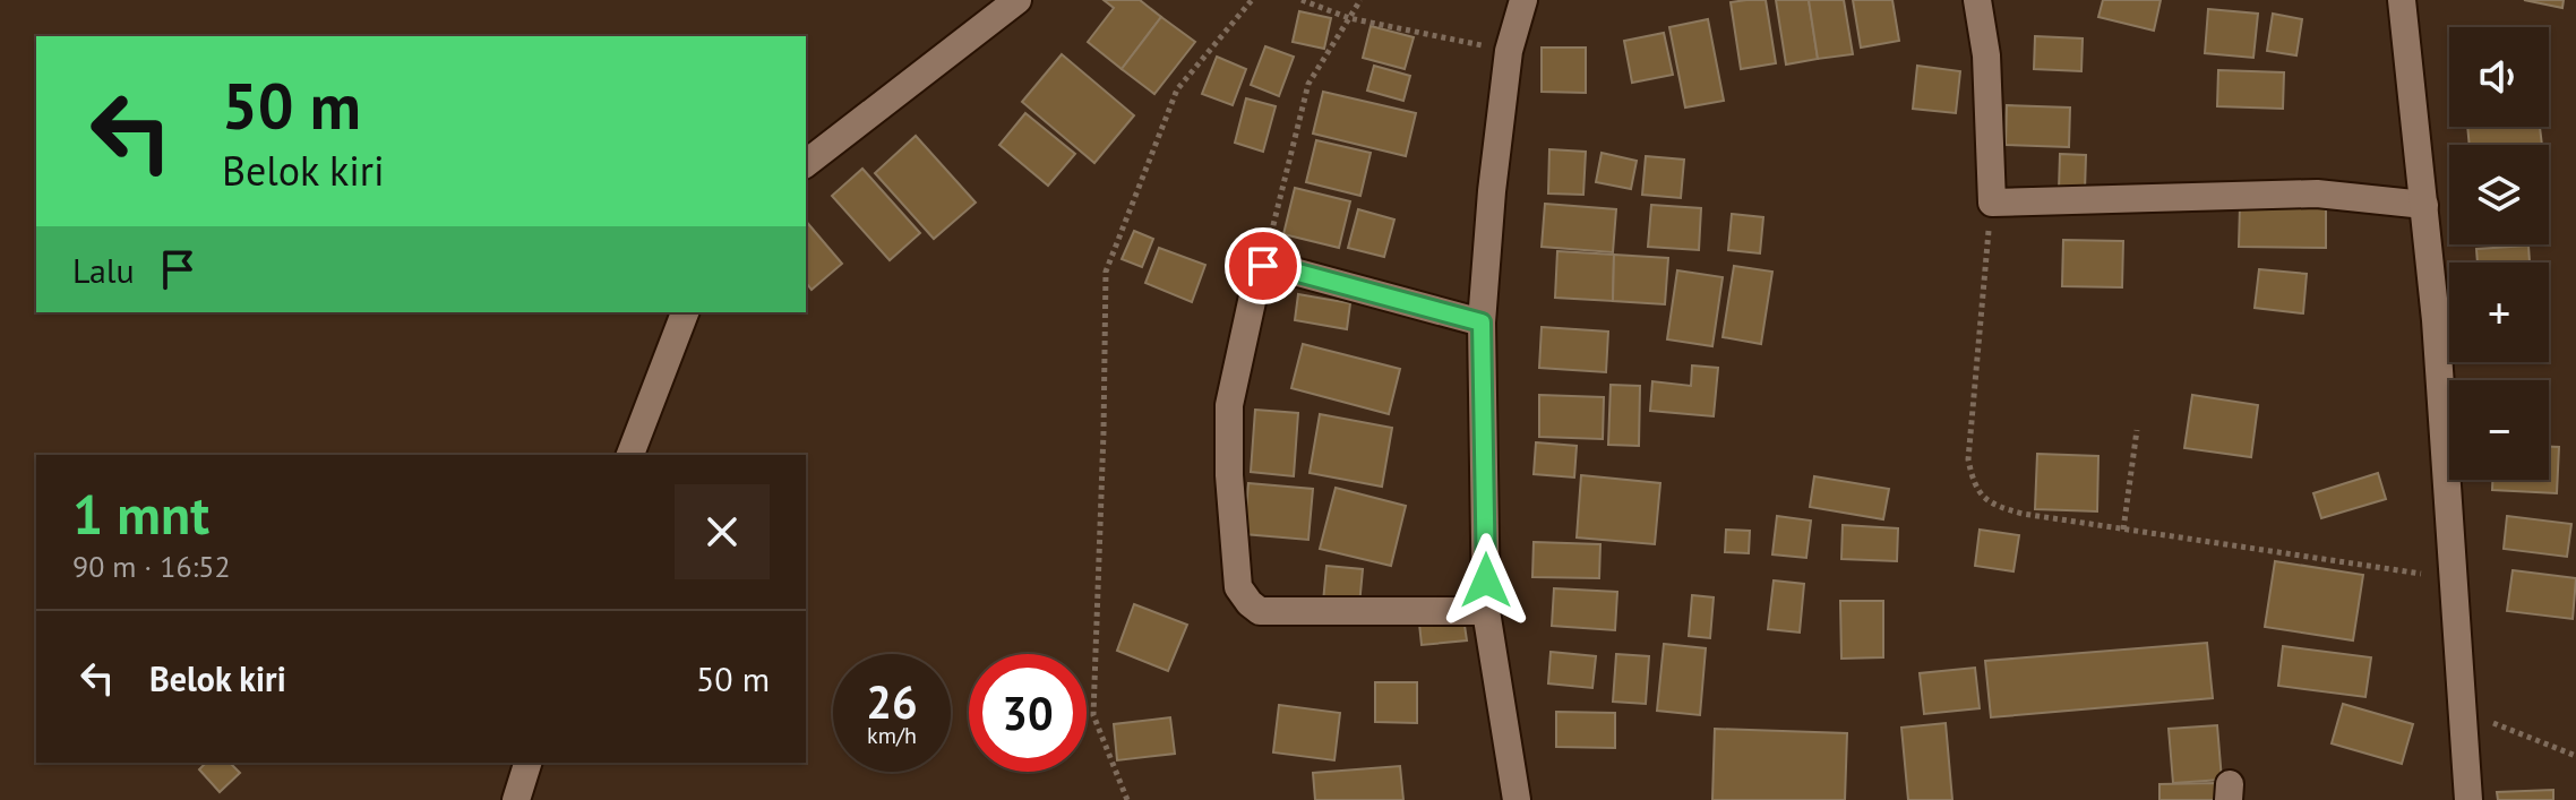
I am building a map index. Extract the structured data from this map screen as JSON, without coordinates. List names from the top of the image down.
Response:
{
  "page": {
    "map_buttons": ["+", "−"],
    "turn": ["50 m", "Belok kiri"],
    "then": "Lalu",
    "heading": ["1 mnt", "90 m · 16:52"],
    "list": [
      {
        "name": "Belok kiri",
        "value": "50 m"
      }
    ],
    "speed": "26 km/h",
    "limit": "30"
  }
}
